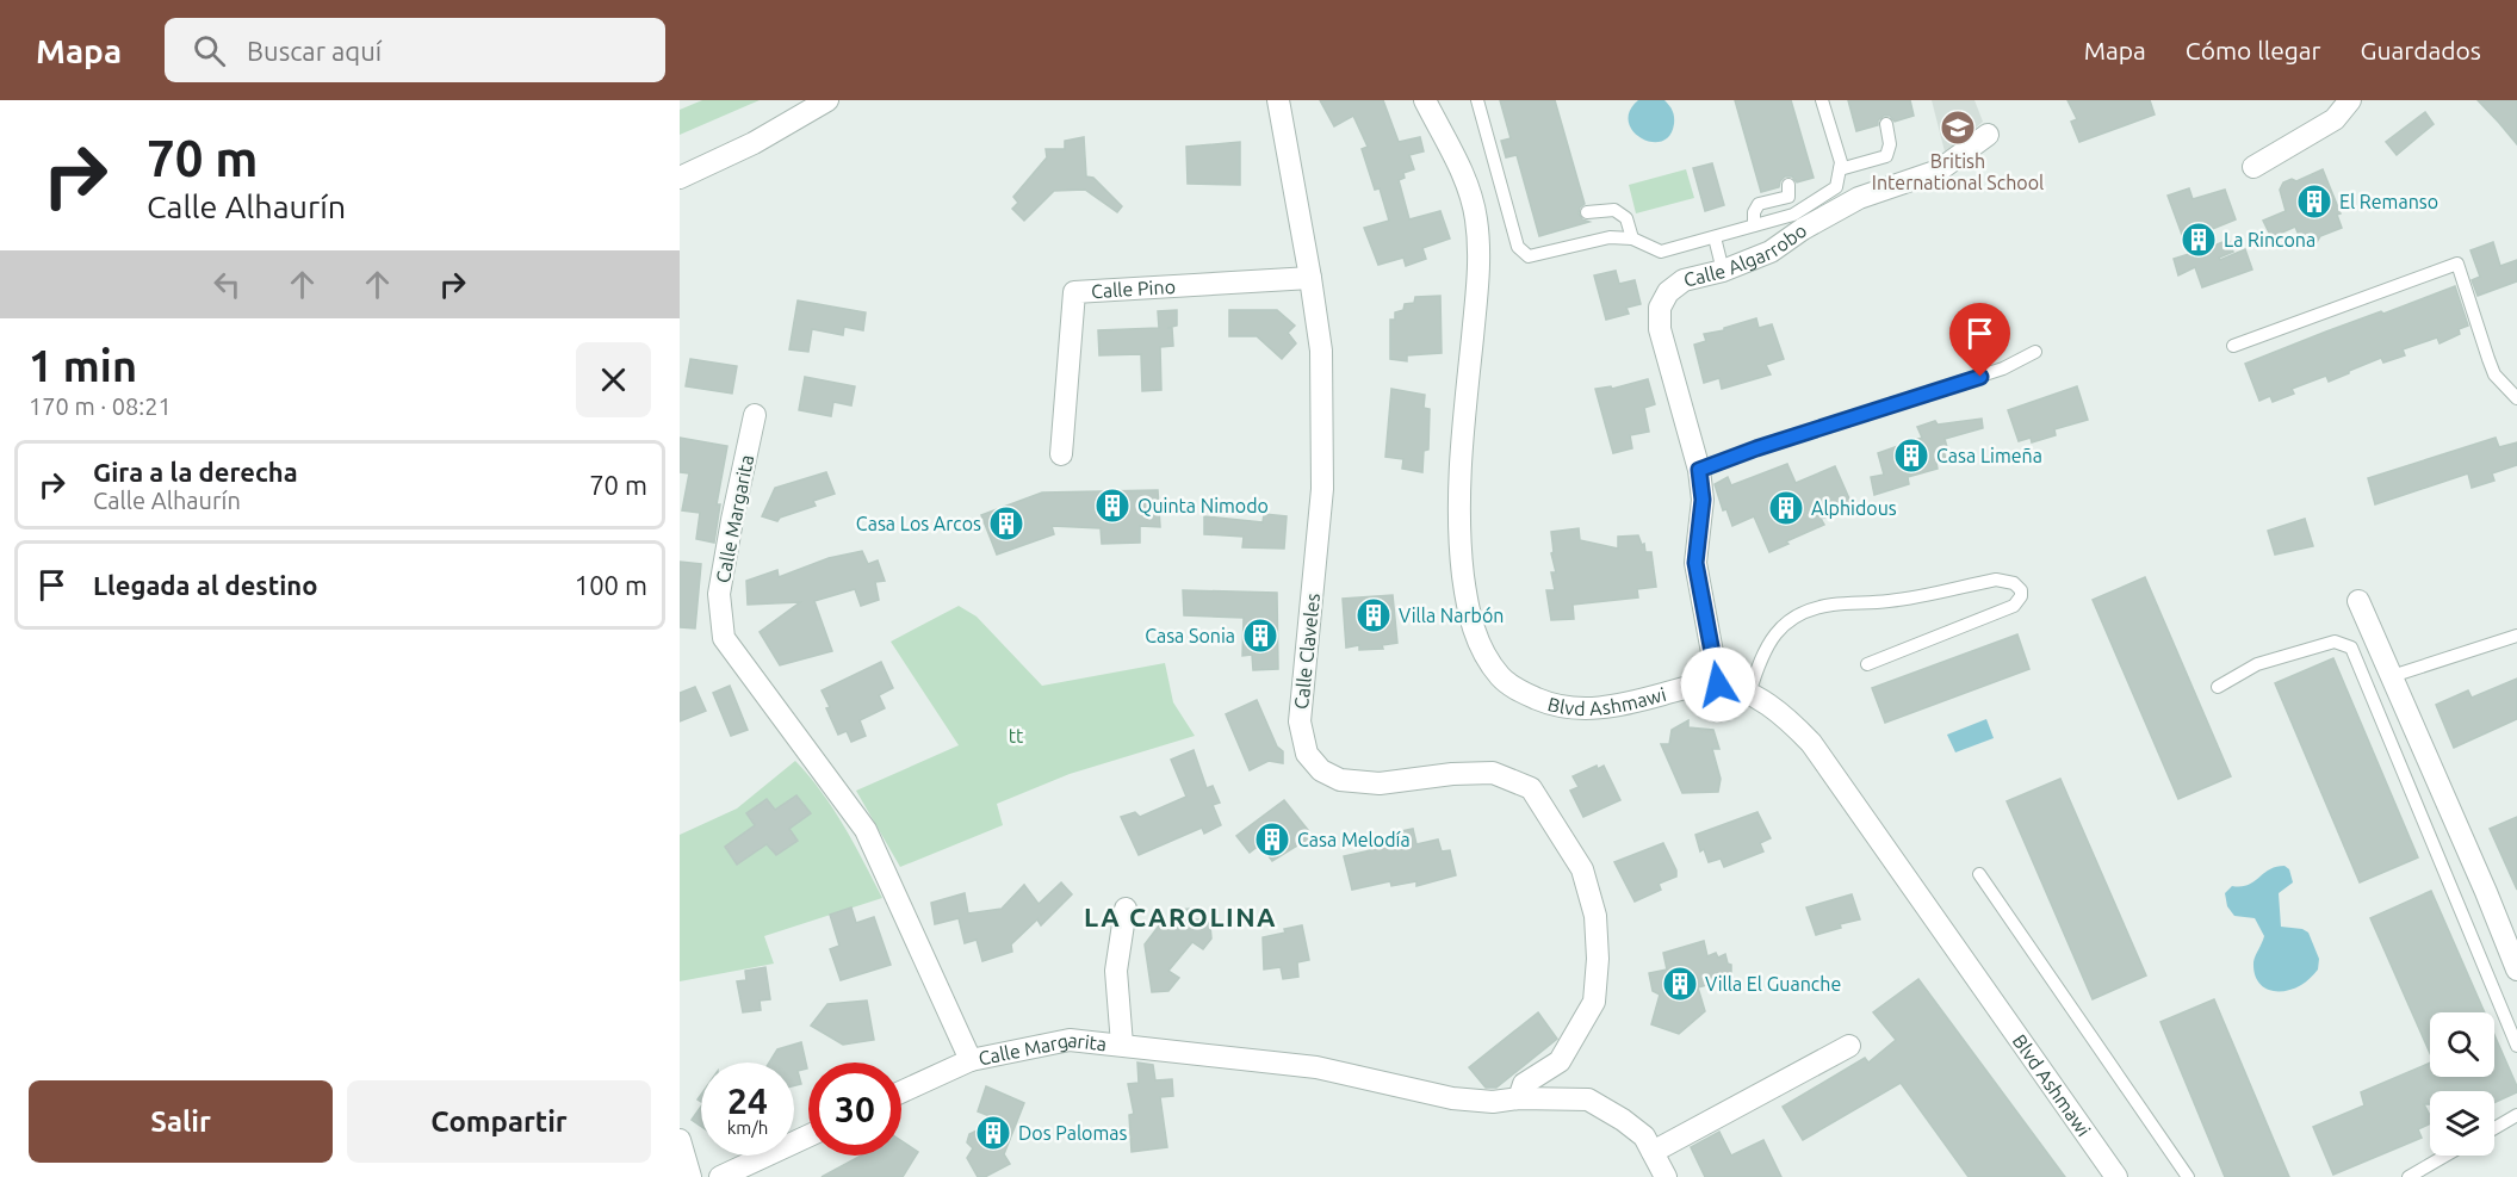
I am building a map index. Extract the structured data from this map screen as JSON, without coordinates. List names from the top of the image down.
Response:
{
  "streets": {
    "street": [
      "Calle Algarrobo",
      "Calle Pino",
      "Calle Margarita",
      "Calle Claveles",
      "Blvd Ashmawi"
    ]
  },
  "crossings": [
    ["Calle Algarrobo", "Blvd Ashmawi"],
    ["Calle Pino", "Calle Claveles"],
    ["Calle Margarita", "Calle Claveles"]
  ],
  "districts": ["LA CAROLINA"],
  "parks": ["tt"],
  "places": {
    "school or university": ["British International School"],
    "building": [
      "El Remanso",
      "La Rincona",
      "Casa Limeña",
      "Quinta Nimodo",
      "Alphidous",
      "Casa Los Arcos",
      "Villa Narbón",
      "Casa Sonia",
      "Casa Melodía",
      "Villa El Guanche",
      "Dos Palomas"
    ]
  },
  "page": {
    "header": "Mapa",
    "search": "Buscar aquí",
    "nav": ["Mapa", "Cómo llegar", "Guardados"],
    "turn": ["70 m", "Calle Alhaurín"],
    "heading": ["1 min", "170 m · 08:21"],
    "list": [
      {
        "name": "Gira a la derecha",
        "note": "Calle Alhaurín",
        "value": "70 m"
      },
      {
        "name": "Llegada al destino",
        "value": "100 m"
      }
    ],
    "speed": "24 km/h",
    "limit": "30",
    "buttons": ["Salir", "Compartir"]
  }
}
